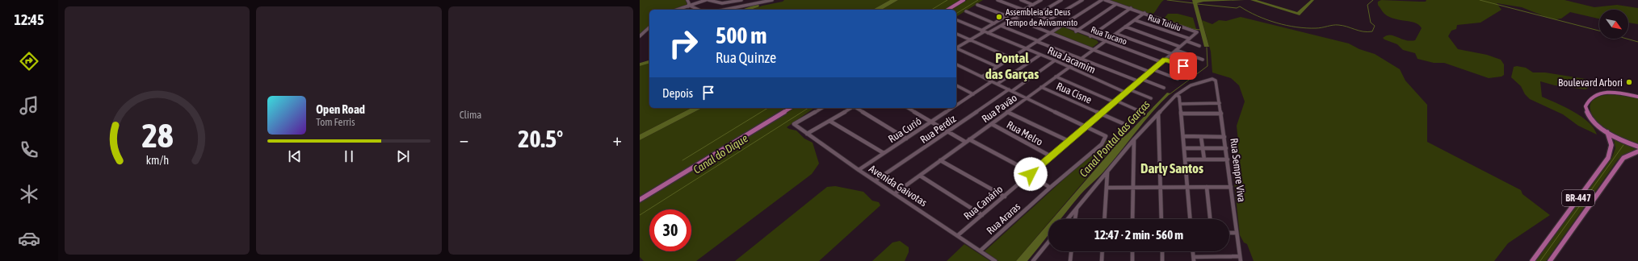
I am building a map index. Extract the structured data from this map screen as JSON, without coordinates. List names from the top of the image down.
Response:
{
  "streets": {
    "main road": ["BR-447"],
    "street": [
      "Rua Tuiuiu",
      "Rua Tucano",
      "Rua Jacamim",
      "Rua Cisne",
      "Rua Pavão",
      "Rua Perdiz",
      "Rua Curió",
      "Rua Melro",
      "Rua Sempre Viva",
      "Avenida Gaivotas",
      "Rua Canário",
      "Rua Araras"
    ]
  },
  "crossings": [
    ["Rua Tuiuiu", "Rua Pavão"],
    ["Rua Tuiuiu", "Rua Canário"],
    ["Rua Tucano", "Rua Pavão"],
    ["Rua Tucano", "Rua Canário"],
    ["Rua Jacamim", "Rua Pavão"],
    ["Rua Jacamim", "Rua Perdiz"],
    ["Rua Jacamim", "Rua Canário"],
    ["Rua Cisne", "Rua Pavão"],
    ["Rua Cisne", "Rua Canário"],
    ["Rua Pavão", "Rua Melro"],
    ["Rua Pavão", "Avenida Gaivotas"],
    ["Rua Pavão", "Rua Canário"],
    ["Rua Perdiz", "Avenida Gaivotas"],
    ["Rua Curió", "Avenida Gaivotas"],
    ["Rua Melro", "Rua Canário"],
    ["Avenida Gaivotas", "Rua Canário"],
    ["Avenida Gaivotas", "Rua Araras"],
    ["Rua Canário", "Rua Araras"]
  ],
  "districts": ["Pontal das Garças", "Darly Santos"],
  "water": ["Canal Pontal das Garças", "Canal do Dique"],
  "places": ["Assembleia de Deus Tempo de Avivamento", "Boulevard Arbori"],
  "north": "bottom right",
  "page": {
    "tabs": "12:45",
    "tile": "Clima",
    "turn": ["500 m", "Rua Quinze"],
    "then": "Depois",
    "song": ["Open Road", "Tom Ferris"],
    "heat": ["−", "20.5°", "+"],
    "limit": "30",
    "trip": "12:47 · 2 min · 560 m",
    "gauge": ["28", "km/h"]
  }
}
